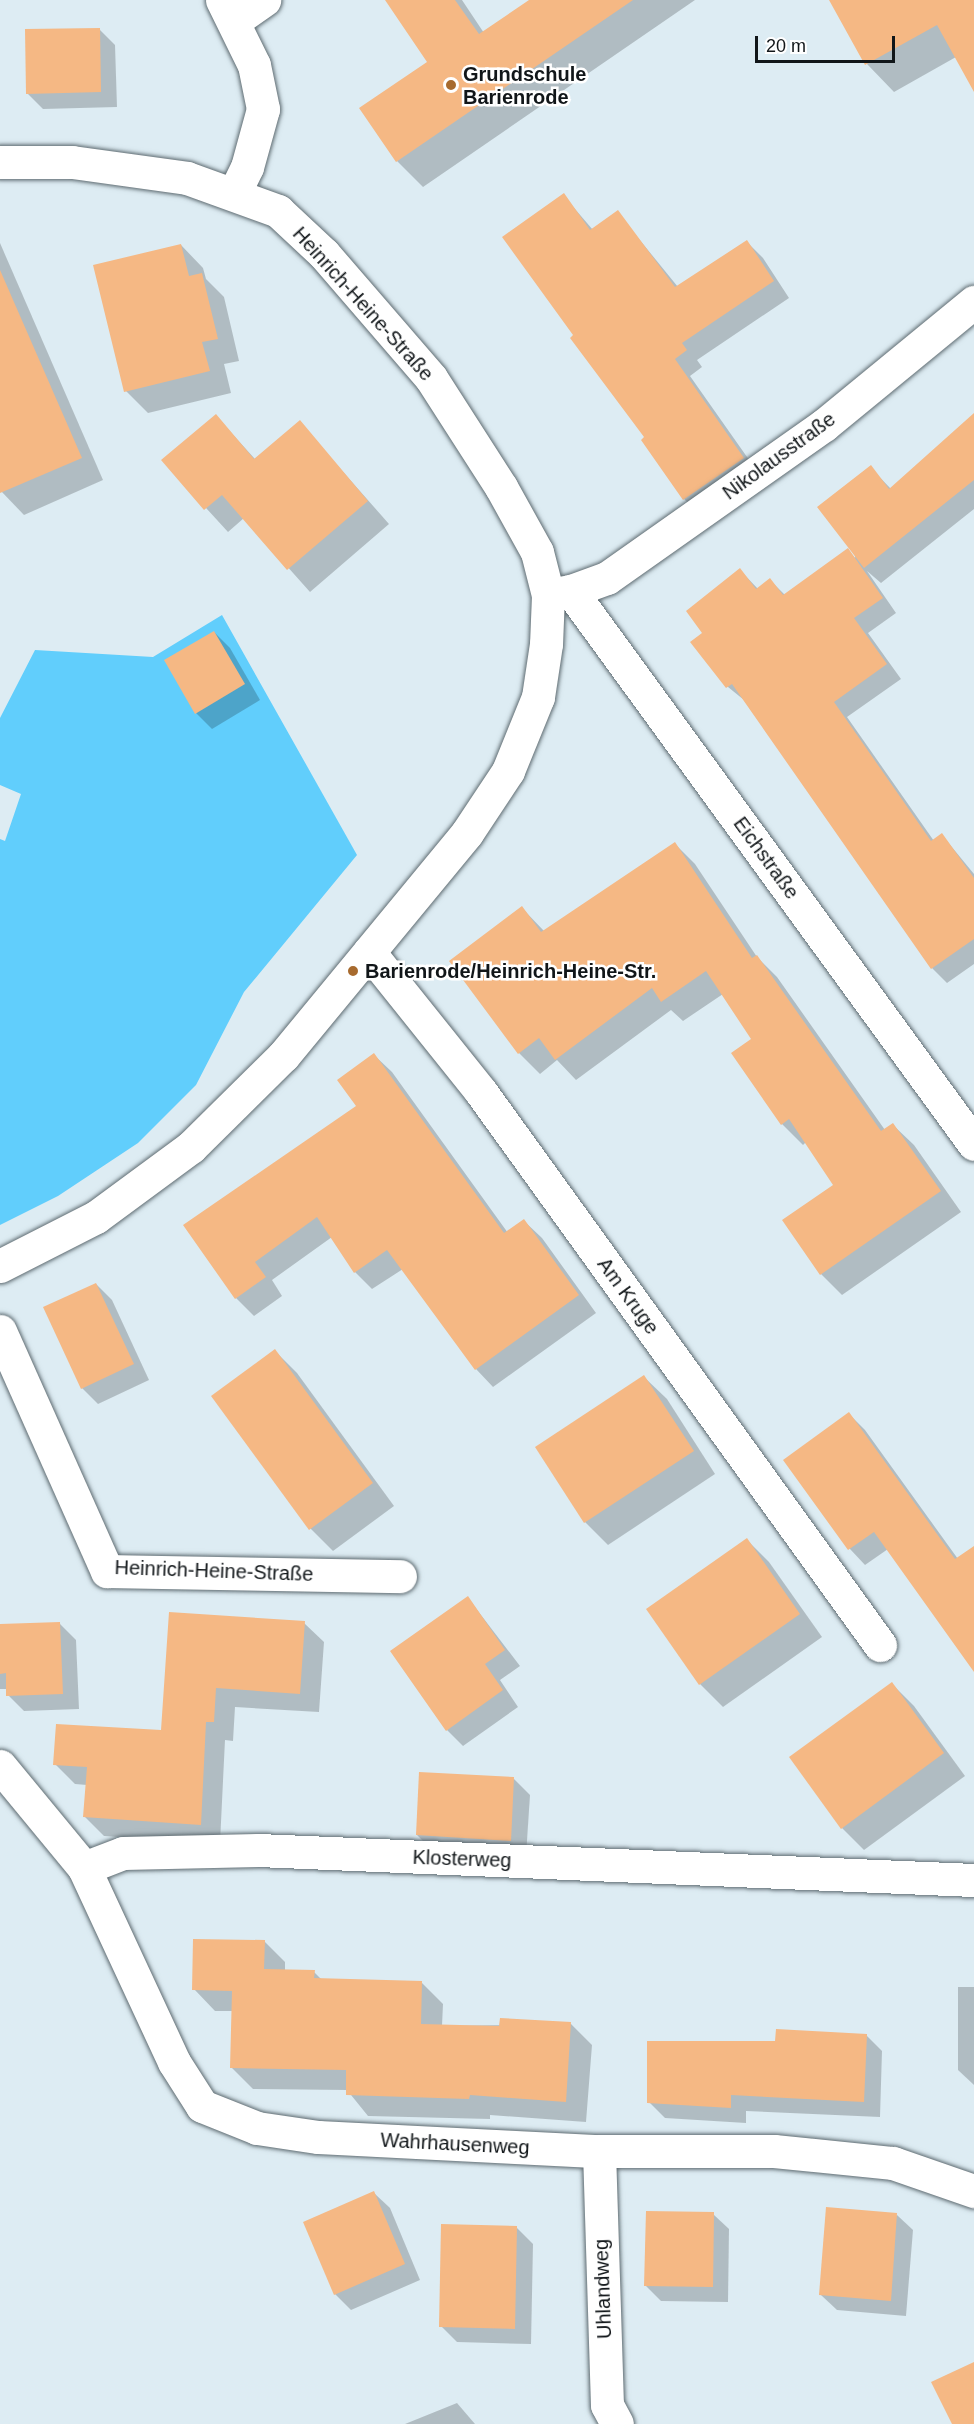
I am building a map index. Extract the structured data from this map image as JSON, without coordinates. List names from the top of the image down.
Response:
{
  "streets": {
    "street": [
      "Heinrich-Heine-Straße",
      "Nikolausstraße",
      "Eichstraße",
      "Am Kruge",
      "Klosterweg",
      "Wahrhausenweg",
      "Uhlandweg"
    ]
  },
  "crossings": [
    ["Heinrich-Heine-Straße", "Nikolausstraße"],
    ["Heinrich-Heine-Straße", "Eichstraße"],
    ["Nikolausstraße", "Eichstraße"],
    ["Klosterweg", "Wahrhausenweg"],
    ["Wahrhausenweg", "Uhlandweg"]
  ],
  "places": ["Grundschule Barienrode", "Barienrode/Heinrich-Heine-Str."],
  "scale_bar": "20 m"
}
